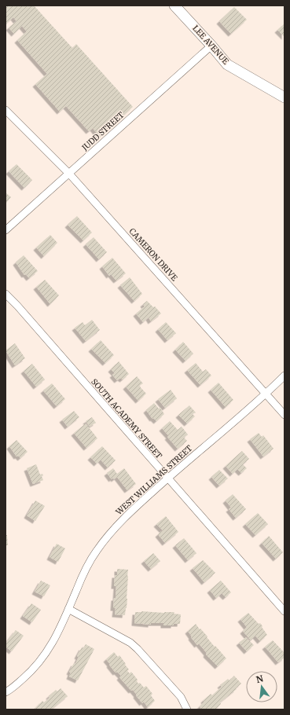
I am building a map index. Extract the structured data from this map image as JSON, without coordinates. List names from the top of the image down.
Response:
{
  "streets": {
    "street": [
      "LEE AVENUE",
      "JUDD STREET",
      "CAMERON DRIVE",
      "SOUTH ACADEMY STREET",
      "WEST WILLIAMS STREET"
    ]
  },
  "crossings": [
    ["LEE AVENUE", "JUDD STREET"],
    ["JUDD STREET", "CAMERON DRIVE"],
    ["CAMERON DRIVE", "WEST WILLIAMS STREET"],
    ["SOUTH ACADEMY STREET", "WEST WILLIAMS STREET"]
  ],
  "north": "top"
}
